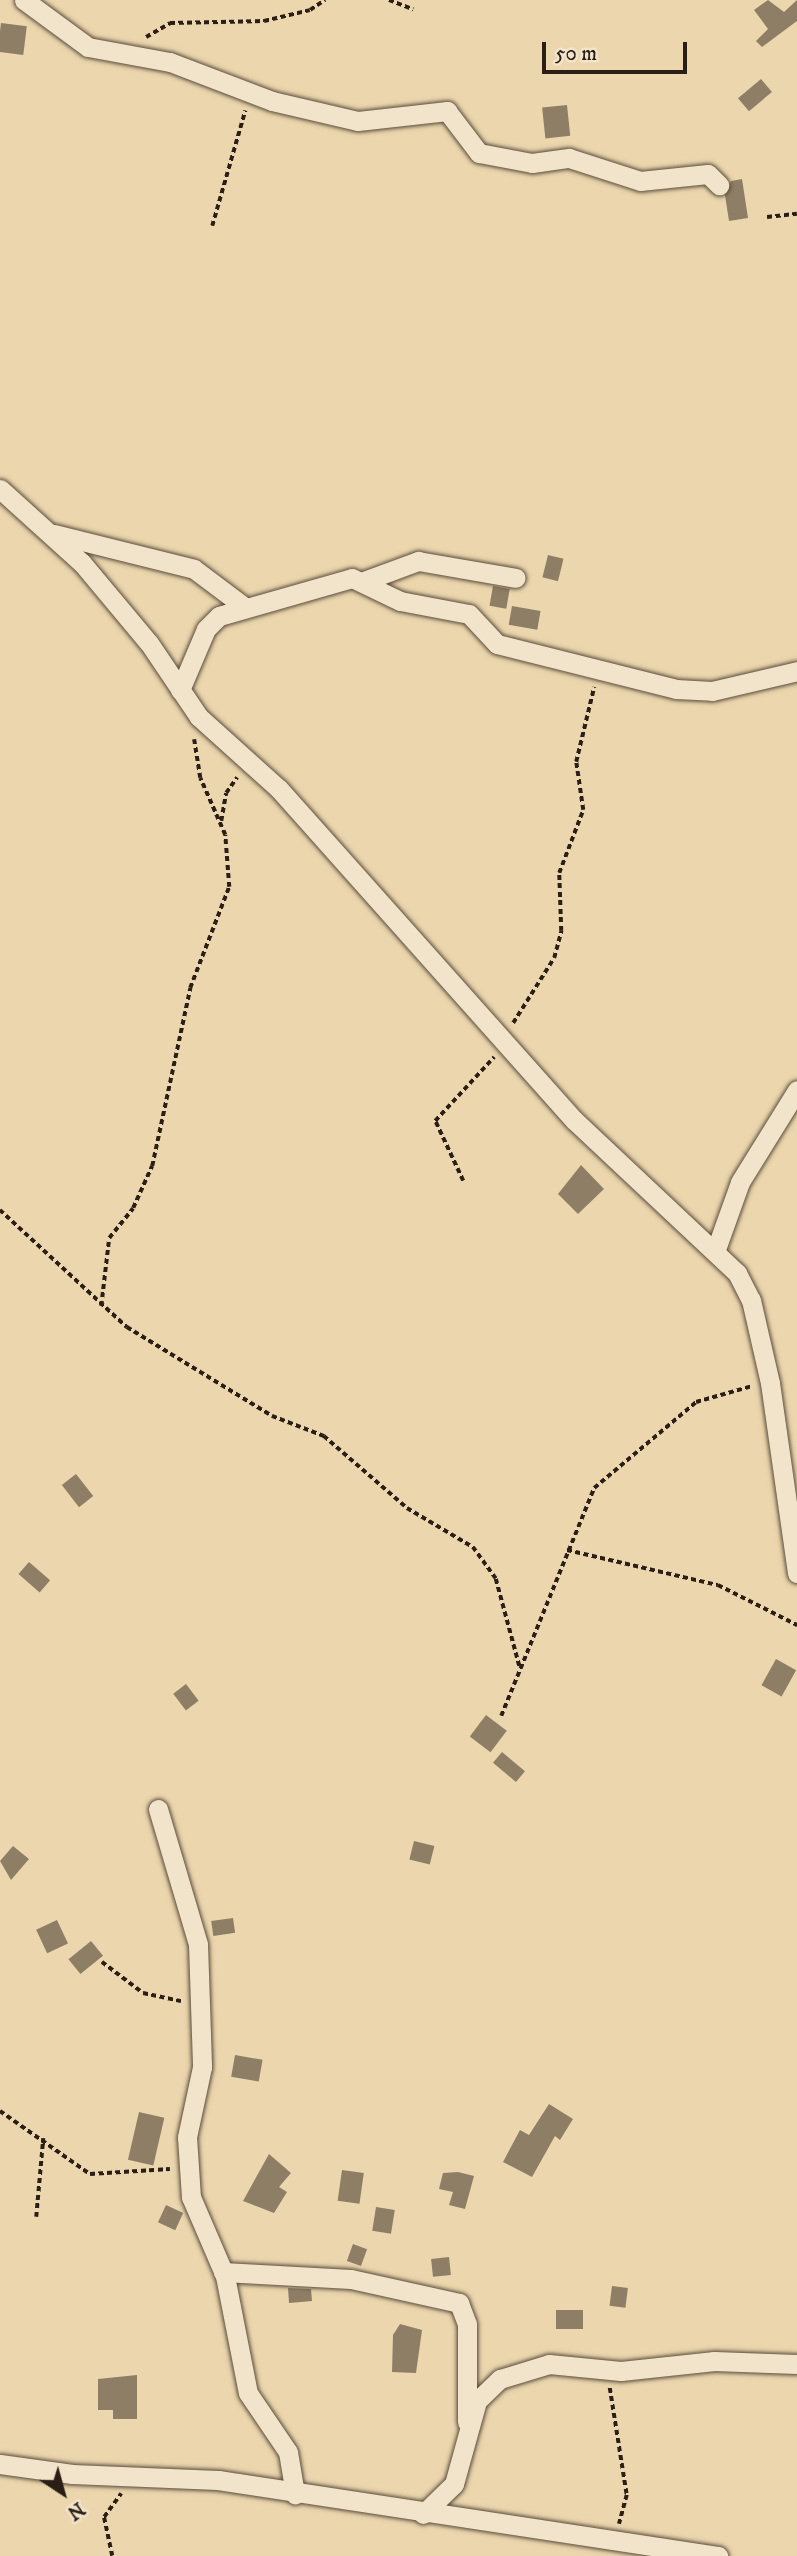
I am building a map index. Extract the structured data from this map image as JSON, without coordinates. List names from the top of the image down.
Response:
{
  "scale_bar": "50 m",
  "north": "bottom right"
}
